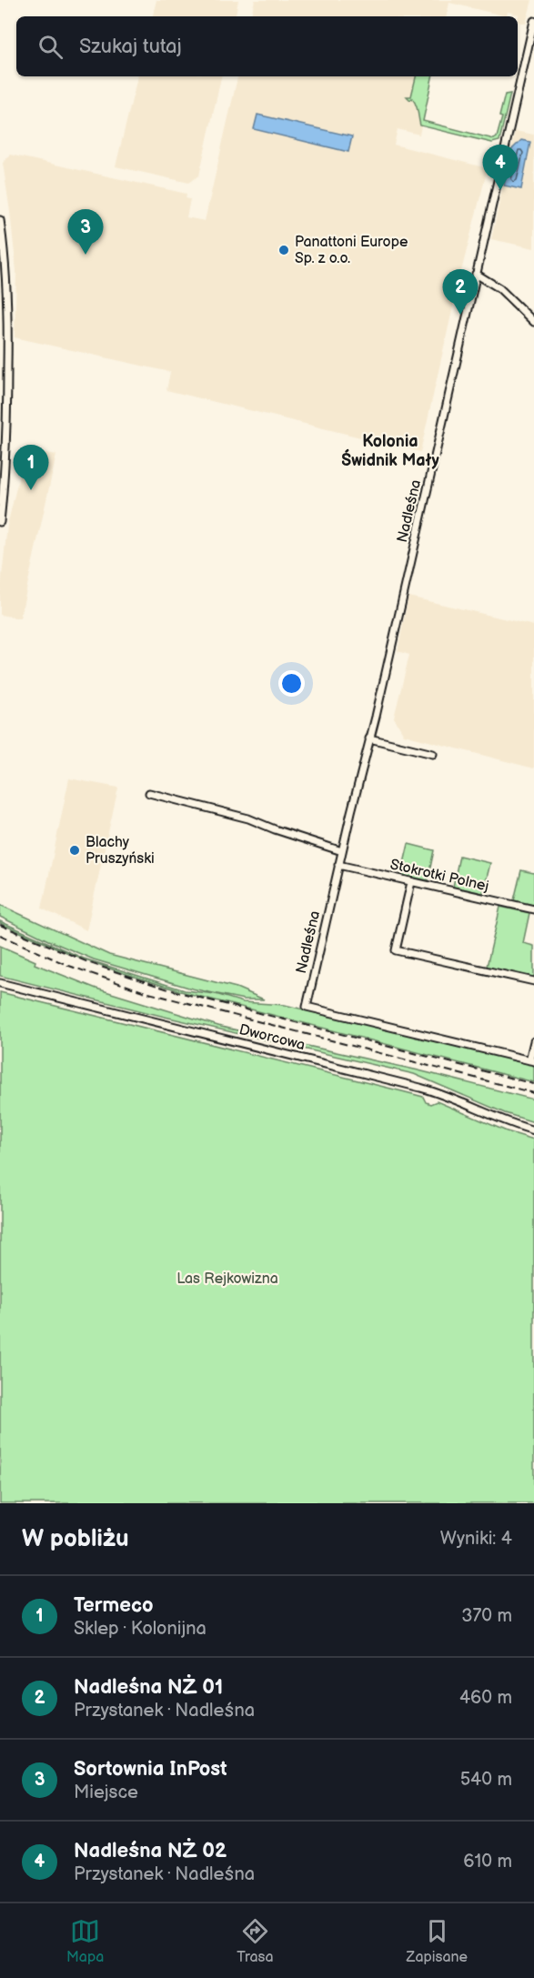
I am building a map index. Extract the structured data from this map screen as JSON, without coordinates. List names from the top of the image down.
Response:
{
  "streets": {
    "street": ["Nadleśna", "Stokrotki Polnej", "Dworcowa"]
  },
  "crossings": [
    ["Nadleśna", "Stokrotki Polnej"]
  ],
  "districts": ["Kolonia Świdnik Mały"],
  "parks": ["Las Rejkowizna"],
  "places": ["Panattoni Europe Sp. z o.o.", "Blachy Pruszyński"],
  "page": {
    "search": "Szukaj tutaj",
    "pins": [
      "4",
      "3",
      "2",
      "1"
    ],
    "heading": ["W pobliżu", "Wyniki: 4"],
    "list": [
      {
        "mark": "1",
        "name": "Termeco",
        "note": "Sklep · Kolonijna",
        "value": "370 m"
      },
      {
        "mark": "2",
        "name": "Nadleśna NŻ 01",
        "note": "Przystanek · Nadleśna",
        "value": "460 m"
      },
      {
        "mark": "3",
        "name": "Sortownia InPost",
        "note": "Miejsce",
        "value": "540 m"
      },
      {
        "mark": "4",
        "name": "Nadleśna NŻ 02",
        "note": "Przystanek · Nadleśna",
        "value": "610 m"
      }
    ],
    "nav": ["Mapa", "Trasa", "Zapisane"]
  }
}
